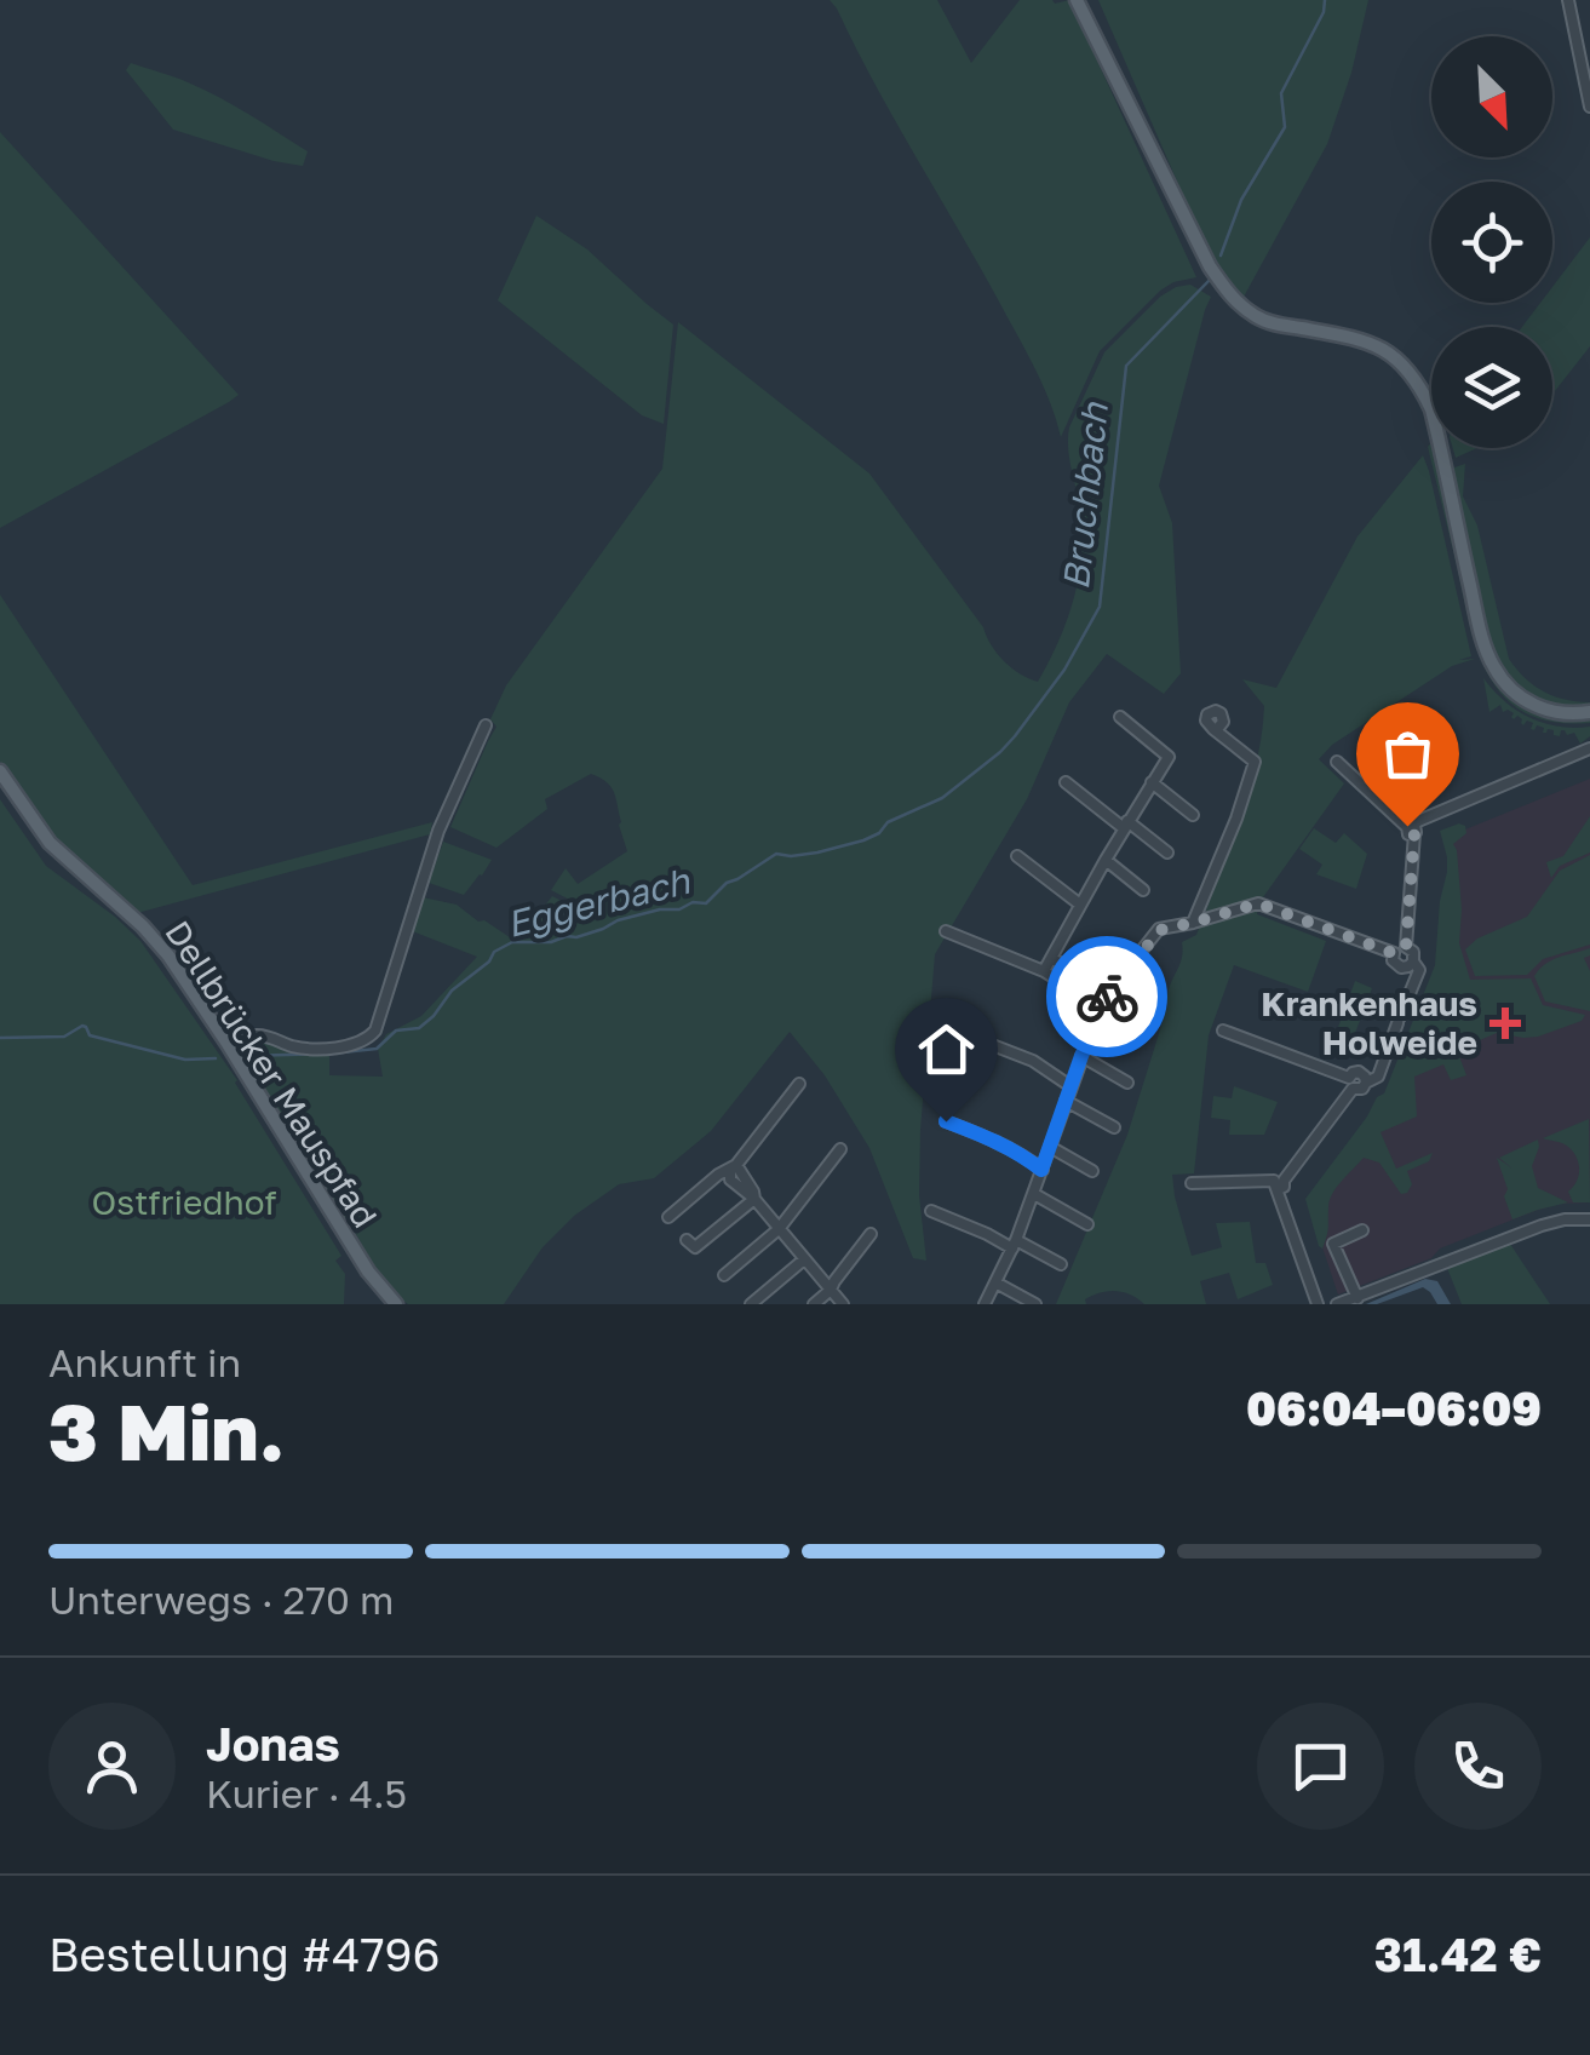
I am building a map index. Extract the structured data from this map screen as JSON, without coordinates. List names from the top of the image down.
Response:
{
  "streets": {
    "main road": ["Dellbrücker Mauspfad"]
  },
  "water": ["Bruchbach", "Eggerbach"],
  "parks": ["Ostfriedhof"],
  "places": {
    "health": ["Krankenhaus Holweide"]
  },
  "north": "bottom right",
  "page": {
    "heading": ["3 Min.", "Ankunft in", "06:04–06:09"],
    "panel": [
      "Jonas",
      "Kurier · 4.5",
      "Bestellung #4796",
      "31.42 €"
    ],
    "bar": "Unterwegs · 270 m"
  }
}
